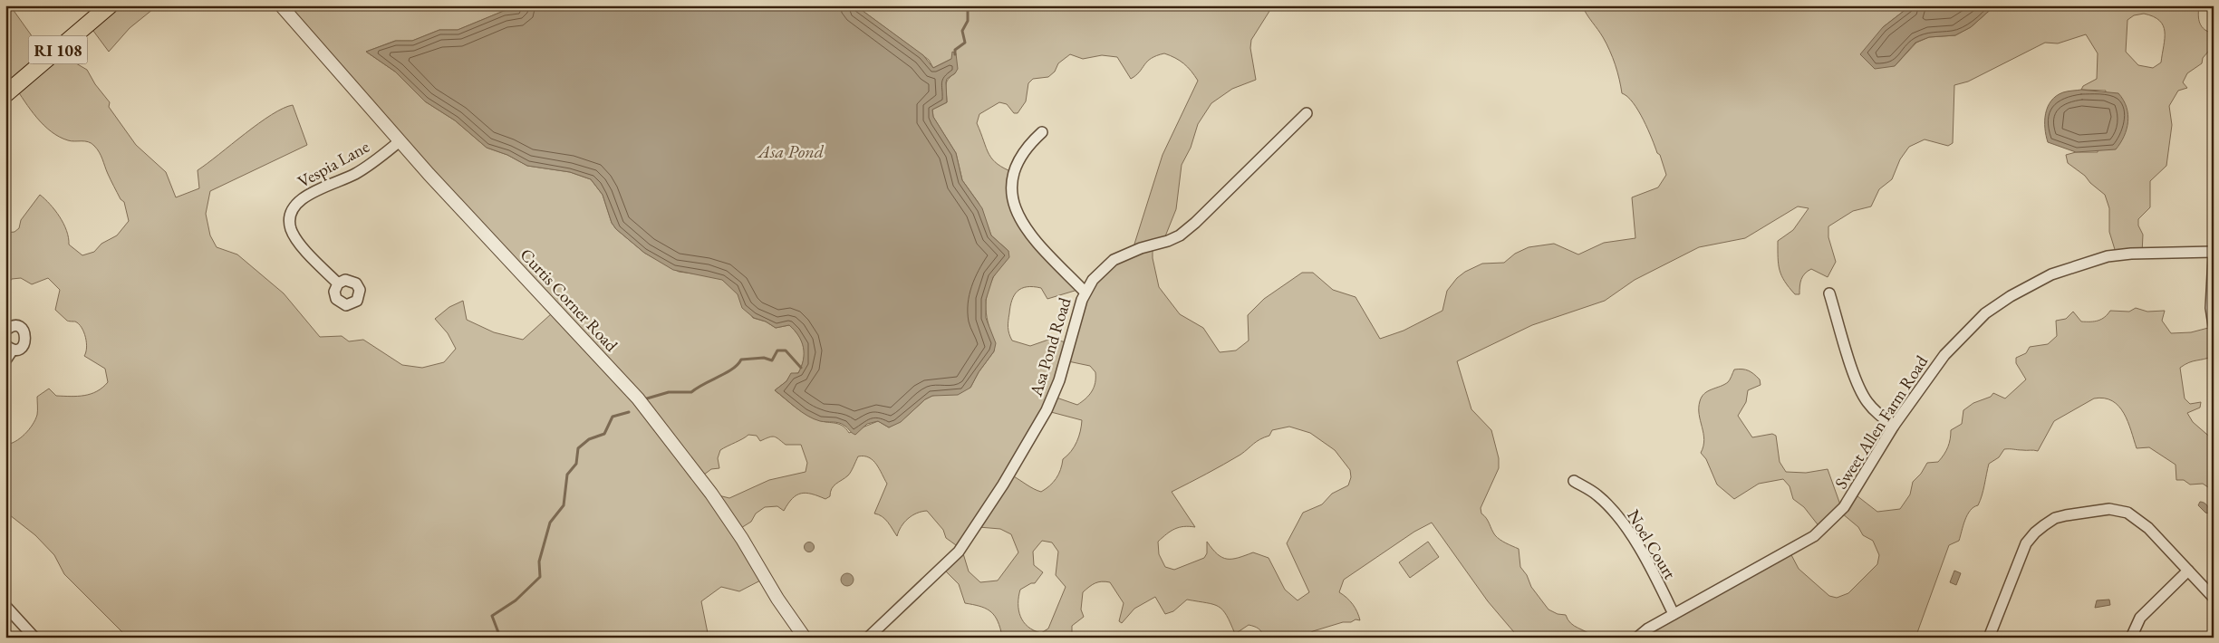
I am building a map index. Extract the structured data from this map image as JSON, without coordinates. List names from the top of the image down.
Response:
{
  "streets": {
    "main road": ["RI 108"],
    "street": [
      "Vespia Lane",
      "Curtis Corner Road",
      "Asa Pond Road",
      "Sweet Allen Farm Road",
      "Noel Court"
    ]
  },
  "crossings": [
    ["Vespia Lane", "Curtis Corner Road"],
    ["Sweet Allen Farm Road", "Noel Court"]
  ],
  "water": ["Asa Pond"]
}
